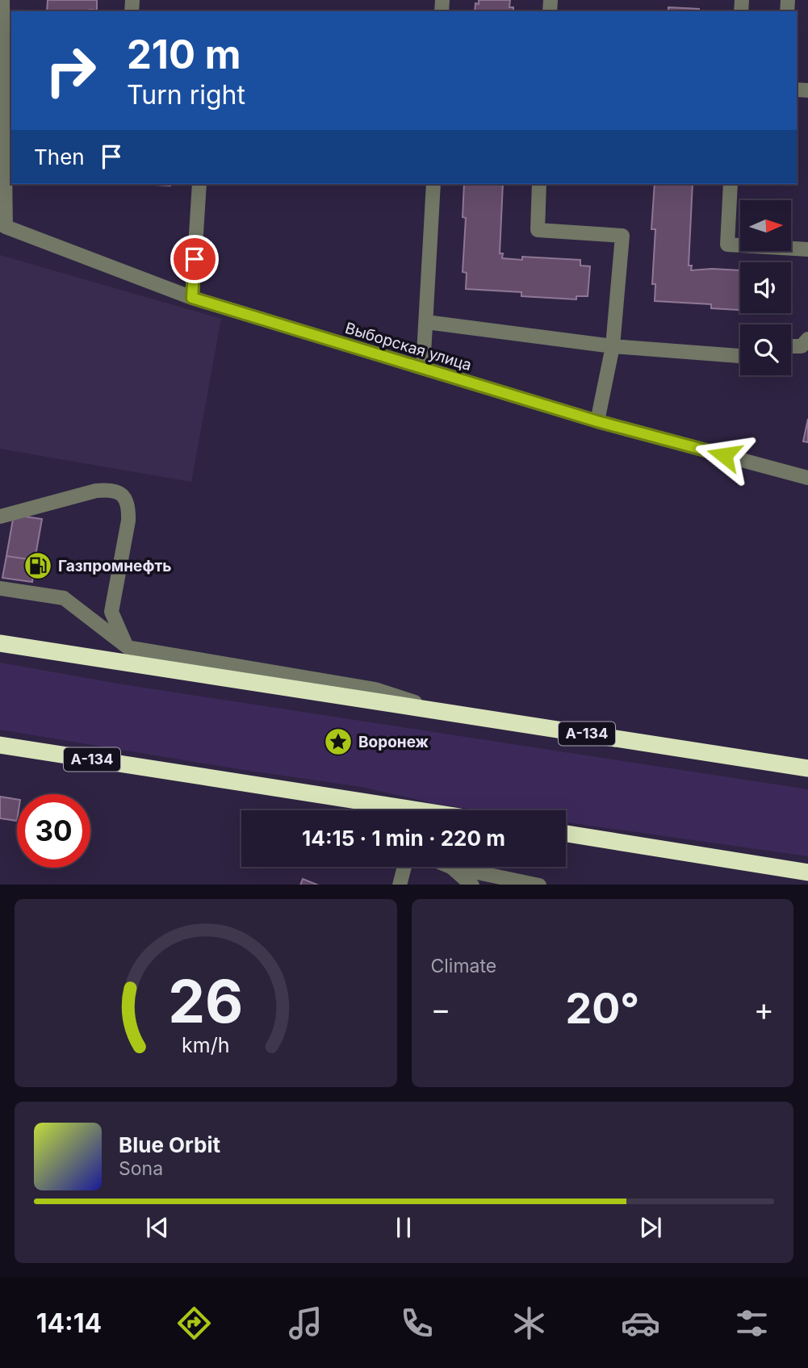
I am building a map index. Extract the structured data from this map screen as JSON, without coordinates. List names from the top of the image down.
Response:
{
  "streets": {
    "highway": ["А-134"],
    "street": ["Выборская улица"]
  },
  "places": {
    "fuel station": ["Газпромнефть"],
    "place": ["Воронеж"]
  },
  "north": "right",
  "page": {
    "turn": ["210 m", "Turn right"],
    "then": "Then",
    "limit": "30",
    "trip": "14:15 · 1 min · 220 m",
    "tile": "Climate",
    "heat": ["−", "20°", "+"],
    "song": ["Blue Orbit", "Sona"],
    "tabs": "14:14",
    "gauge": ["26", "km/h"]
  }
}
